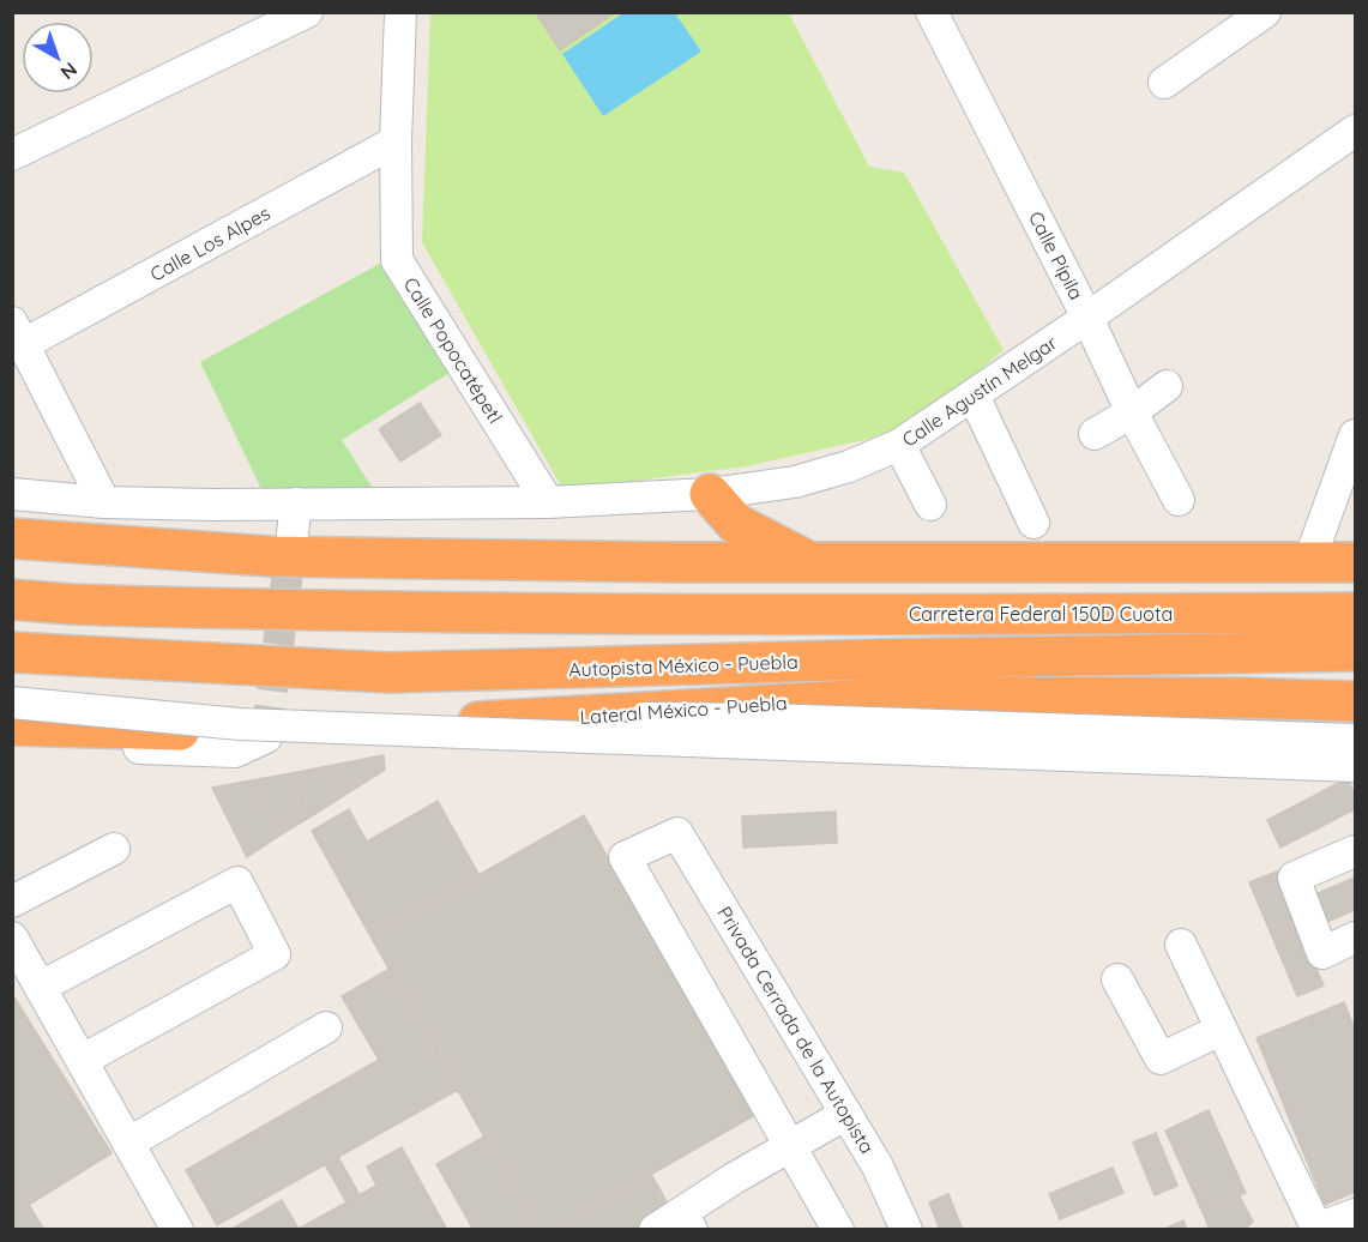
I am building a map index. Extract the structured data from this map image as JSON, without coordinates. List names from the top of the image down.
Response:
{
  "streets": {
    "highway": ["Carretera Federal 150D Cuota", "Autopista México - Puebla", "Lateral México - Puebla"],
    "street": [
      "Calle Los Alpes",
      "Calle Pípila",
      "Calle Popocatépetl",
      "Calle Agustín Melgar",
      "Privada Cerrada de la Autopista"
    ]
  },
  "crossings": [
    ["Calle Los Alpes", "Calle Popocatépetl"],
    ["Calle Pípila", "Calle Agustín Melgar"],
    ["Calle Popocatépetl", "Calle Agustín Melgar"]
  ],
  "north": "bottom right"
}
